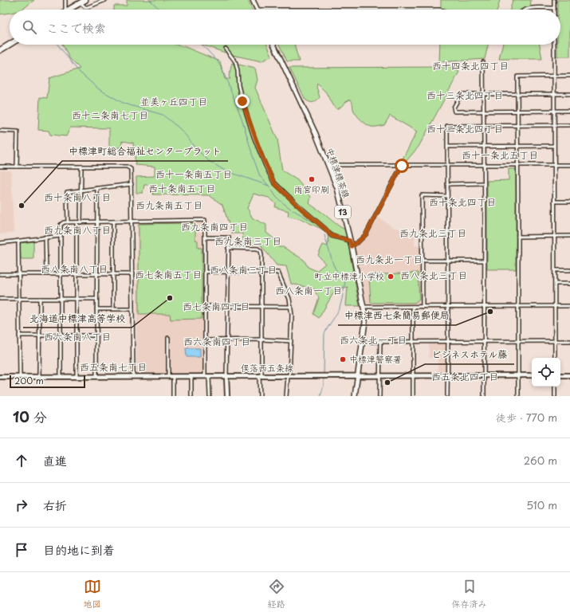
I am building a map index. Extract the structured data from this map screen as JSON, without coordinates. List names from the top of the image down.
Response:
{
  "streets": {
    "main road": ["中標津標茶線", "13", "俣落西五条線"]
  },
  "crossings": [
    ["中標津標茶線", "俣落西五条線"]
  ],
  "districts": [
    "西十四条北四丁目",
    "西十三条北四丁目",
    "並美ヶ丘四丁目",
    "西十二条南七丁目",
    "西十二条北四丁目",
    "西十一条北五丁目",
    "西十一条南五丁目",
    "西十条南五丁目",
    "西十条南八丁目",
    "西十条北四丁目",
    "西九条南五丁目",
    "西九条南四丁目",
    "西九条南八丁目",
    "西九条北三丁目",
    "西九条南三丁目",
    "西九条北一丁目",
    "西八条南八丁目",
    "西八条南三丁目",
    "西七条南五丁目",
    "西八条北三丁目",
    "西八条南一丁目",
    "西七条南四丁目",
    "西六条南八丁目",
    "西六条北一丁目",
    "西六条南四丁目",
    "西五条南七丁目",
    "西五条北四丁目"
  ],
  "places": [
    "雨宮印刷",
    "中標津町総合福祉センタープラット",
    "町立中標津小学校",
    "北海道中標津高等学校",
    "中標津西七条簡易郵便局",
    "中標津警察署",
    "ビジネスホテル藤"
  ],
  "scale_bar": "200 m",
  "page": {
    "search": "ここで検索",
    "scale": "200 m",
    "heading": ["10 分", "徒歩 · 770 m"],
    "list": [
      ["直進", "260 m"],
      ["右折", "510 m"],
      "目的地に到着"
    ],
    "nav": ["地図", "経路", "保存済み"]
  }
}
